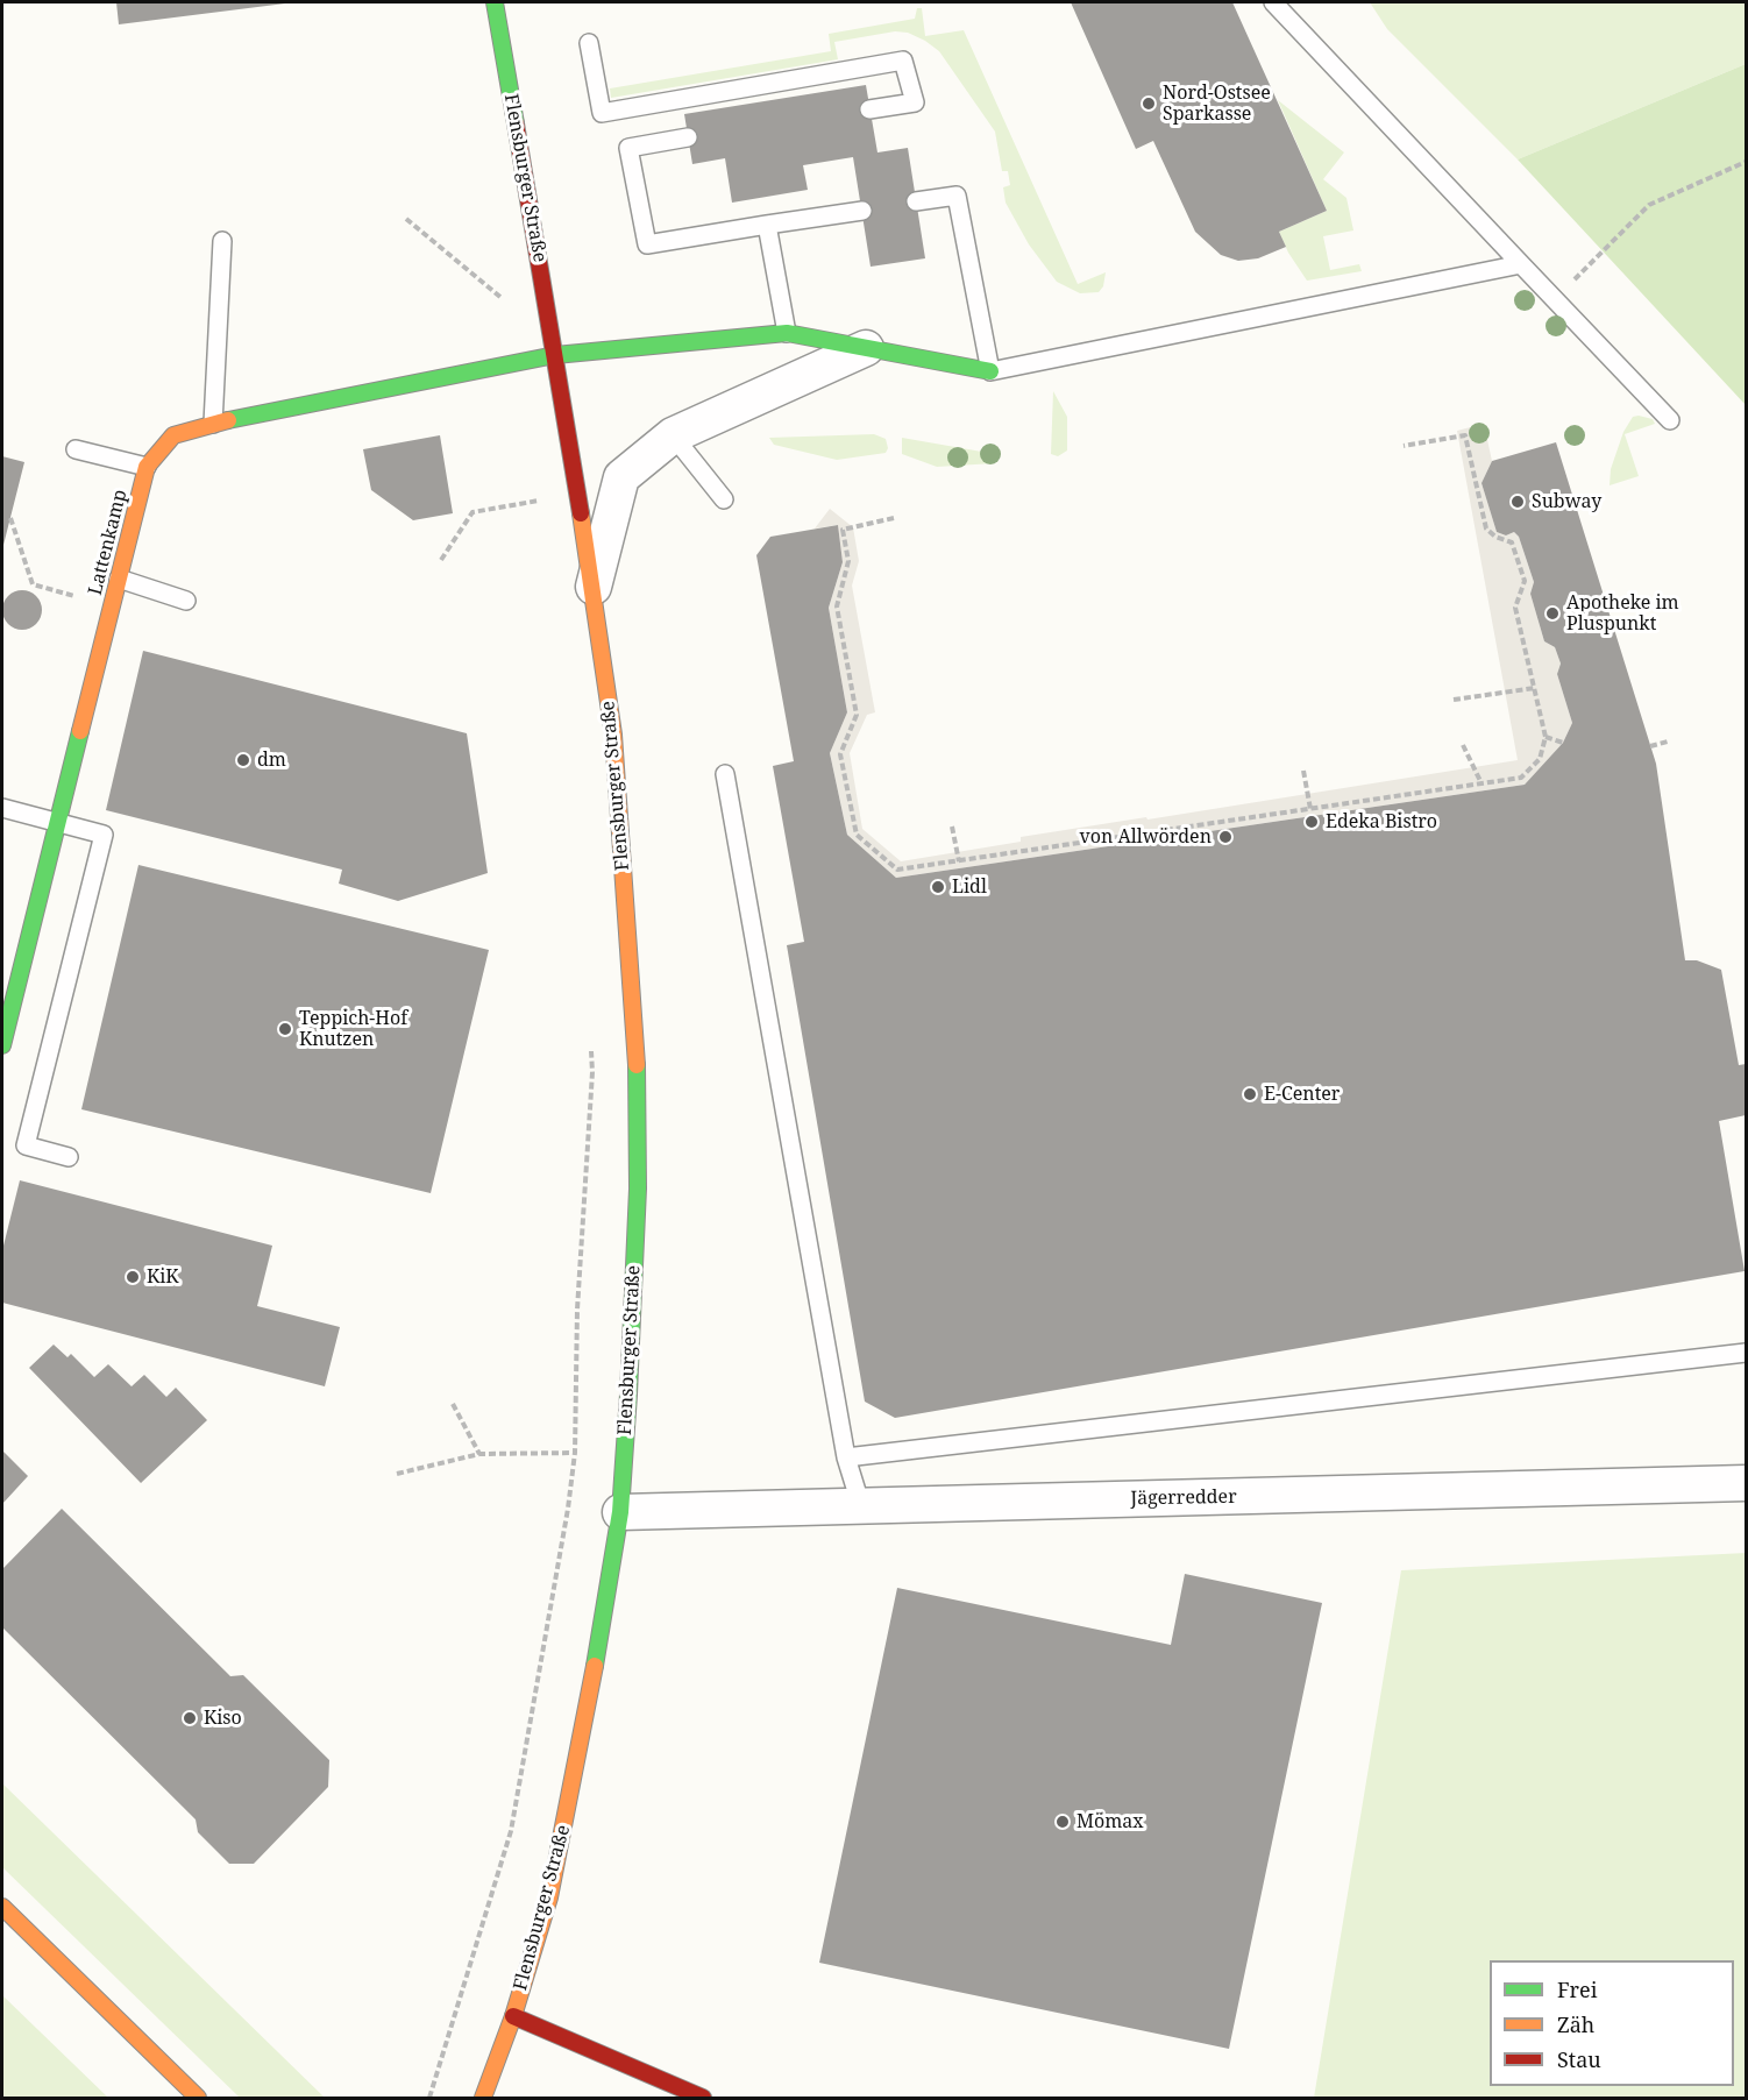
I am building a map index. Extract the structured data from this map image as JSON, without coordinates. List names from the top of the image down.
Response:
{
  "streets": {
    "street": ["Flensburger Straße", "Lattenkamp", "Jägerredder"]
  },
  "crossings": [
    ["Flensburger Straße", "Lattenkamp"],
    ["Flensburger Straße", "Jägerredder"]
  ],
  "places": [
    "Nord-Ostsee Sparkasse",
    "Subway",
    "Apotheke im Pluspunkt",
    "dm",
    "Edeka Bistro",
    "von Allwörden",
    "Lidl",
    "Teppich-Hof Knutzen",
    "E-Center",
    "KiK",
    "Kiso",
    "Mömax"
  ],
  "legend": ["Frei", "Zäh", "Stau"]
}
